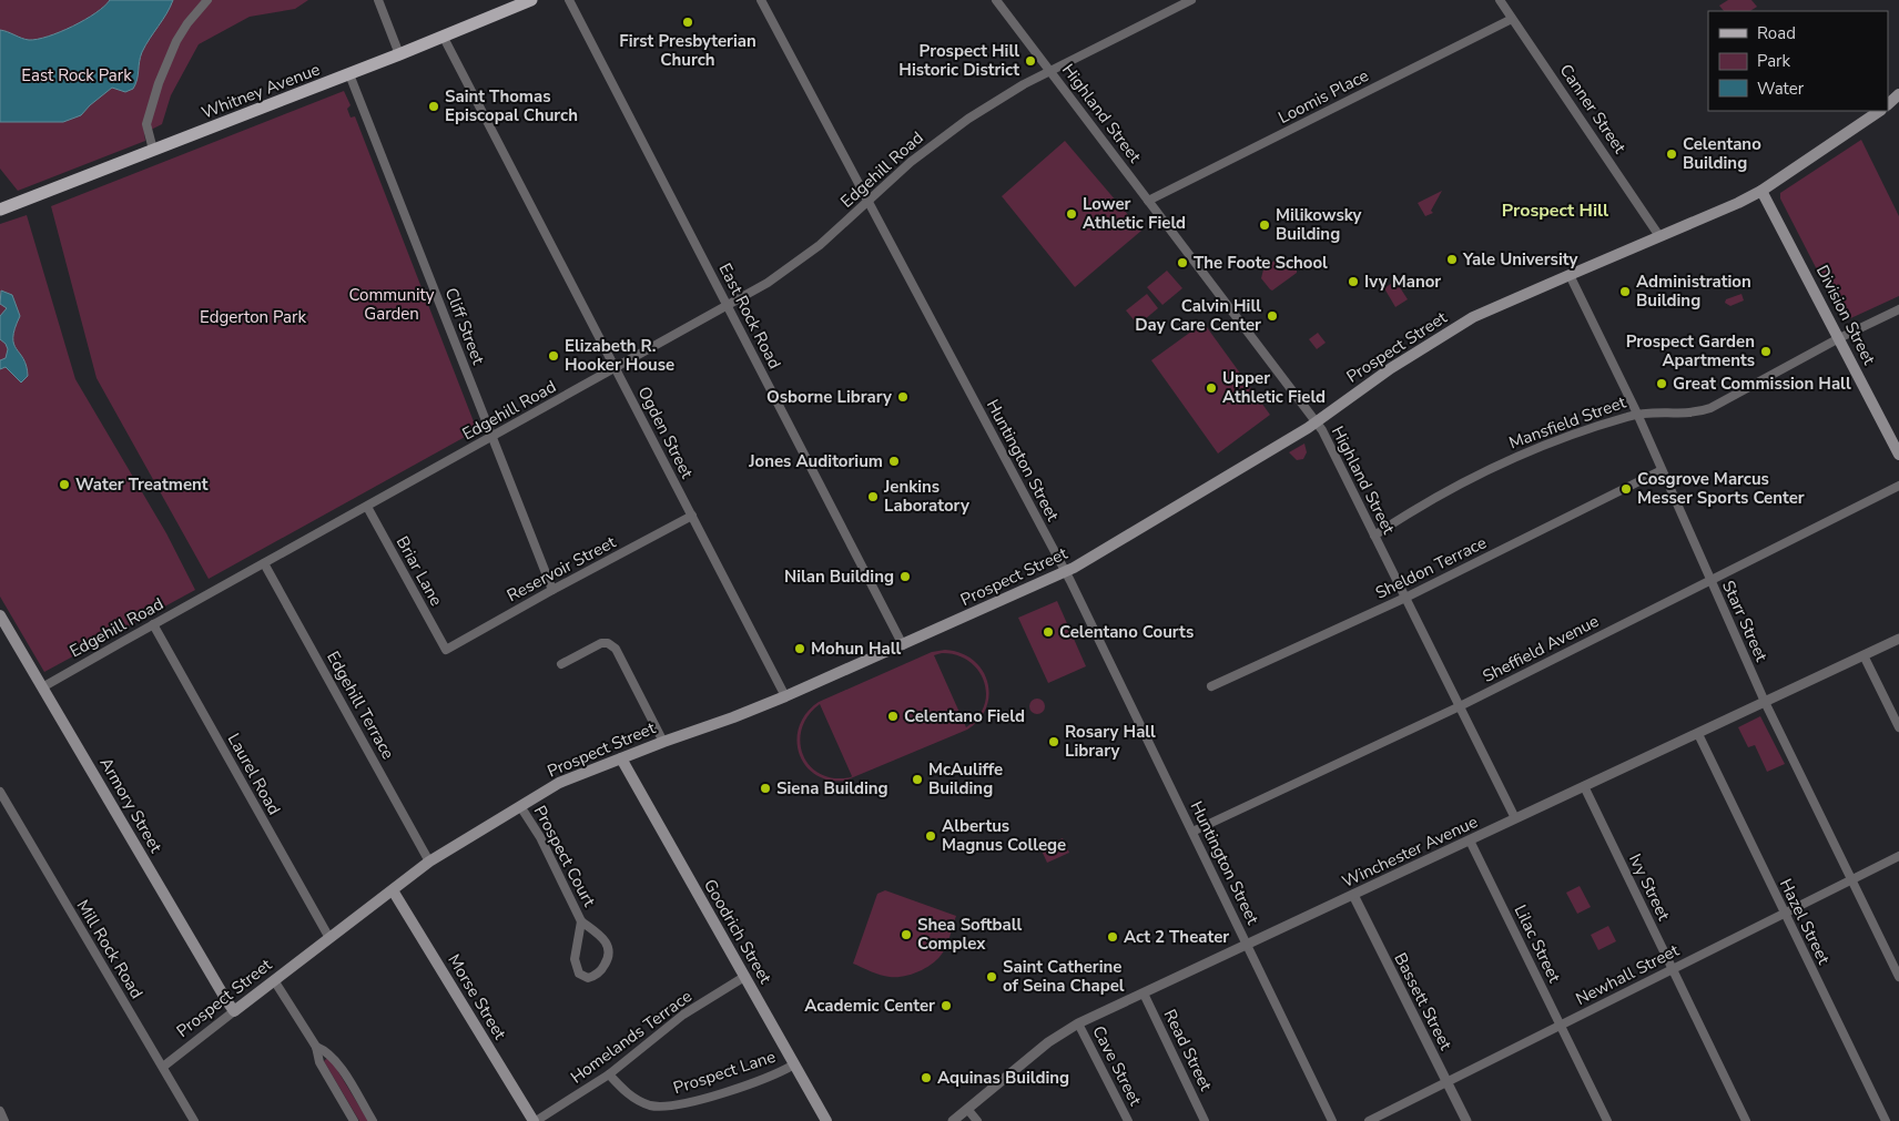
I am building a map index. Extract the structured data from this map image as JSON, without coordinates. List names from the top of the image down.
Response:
{
  "streets": {
    "main road": [
      "Whitney Avenue",
      "Division Street",
      "Prospect Street",
      "Armory Street",
      "Goodrich Street",
      "Morse Street"
    ],
    "street": [
      "Loomis Place",
      "Canner Street",
      "Highland Street",
      "Edgehill Road",
      "East Rock Road",
      "Cliff Street",
      "Mansfield Street",
      "Ogden Street",
      "Huntington Street",
      "Sheldon Terrace",
      "Reservoir Street",
      "Briar Lane",
      "Starr Street",
      "Sheffield Avenue",
      "Edgehill Terrace",
      "Laurel Road",
      "Winchester Avenue",
      "Prospect Court",
      "Ivy Street",
      "Hazel Street",
      "Lilac Street",
      "Mill Rock Road",
      "Newhall Street",
      "Bassett Street",
      "Homelands Terrace",
      "Read Street",
      "Cave Street",
      "Prospect Lane"
    ]
  },
  "crossings": [
    ["Whitney Avenue", "Cliff Street"],
    ["Whitney Avenue", "Ogden Street"],
    ["Loomis Place", "Canner Street"],
    ["Loomis Place", "Highland Street"],
    ["Canner Street", "Prospect Street"],
    ["Highland Street", "Edgehill Road"],
    ["Highland Street", "Prospect Street"],
    ["Highland Street", "Mansfield Street"],
    ["Highland Street", "Sheldon Terrace"],
    ["Highland Street", "Sheffield Avenue"],
    ["Highland Street", "Winchester Avenue"],
    ["Edgehill Road", "East Rock Road"],
    ["Edgehill Road", "Cliff Street"],
    ["Edgehill Road", "Ogden Street"],
    ["Edgehill Road", "Huntington Street"],
    ["Edgehill Road", "Briar Lane"],
    ["Edgehill Road", "Edgehill Terrace"],
    ["Edgehill Road", "Laurel Road"],
    ["Edgehill Road", "Armory Street"],
    ["Division Street", "Prospect Street"],
    ["Division Street", "Mansfield Street"],
    ["East Rock Road", "Prospect Street"],
    ["Cliff Street", "Reservoir Street"],
    ["Prospect Street", "Ogden Street"],
    ["Prospect Street", "Huntington Street"],
    ["Prospect Street", "Starr Street"],
    ["Prospect Street", "Edgehill Terrace"],
    ["Prospect Street", "Laurel Road"],
    ["Prospect Street", "Armory Street"],
    ["Prospect Street", "Prospect Court"],
    ["Prospect Street", "Goodrich Street"],
    ["Prospect Street", "Mill Rock Road"],
    ["Prospect Street", "Morse Street"],
    ["Mansfield Street", "Starr Street"],
    ["Ogden Street", "Reservoir Street"],
    ["Huntington Street", "Sheffield Avenue"],
    ["Huntington Street", "Winchester Avenue"],
    ["Sheldon Terrace", "Starr Street"],
    ["Reservoir Street", "Briar Lane"],
    ["Starr Street", "Sheffield Avenue"],
    ["Starr Street", "Winchester Avenue"],
    ["Starr Street", "Newhall Street"],
    ["Winchester Avenue", "Ivy Street"],
    ["Winchester Avenue", "Hazel Street"],
    ["Winchester Avenue", "Lilac Street"],
    ["Winchester Avenue", "Bassett Street"],
    ["Winchester Avenue", "Read Street"],
    ["Winchester Avenue", "Cave Street"],
    ["Ivy Street", "Newhall Street"],
    ["Hazel Street", "Newhall Street"],
    ["Goodrich Street", "Homelands Terrace"],
    ["Goodrich Street", "Prospect Lane"],
    ["Lilac Street", "Newhall Street"],
    ["Newhall Street", "Bassett Street"],
    ["Morse Street", "Homelands Terrace"],
    ["Homelands Terrace", "Prospect Lane"]
  ],
  "districts": ["Prospect Hill"],
  "parks": ["East Rock Park", "Community Garden", "Edgerton Park"],
  "places": [
    "First Presbyterian Church",
    "Prospect Hill Historic District",
    "Saint Thomas Episcopal Church",
    "Celentano Building",
    "Lower Athletic Field",
    "Milikowsky Building",
    "Yale University",
    "The Foote School",
    "Ivy Manor",
    "Administration Building",
    "Calvin Hill Day Care Center",
    "Prospect Garden Apartments",
    "Elizabeth R. Hooker House",
    "Great Commission Hall",
    "Upper Athletic Field",
    "Osborne Library",
    "Jones Auditorium",
    "Water Treatment",
    "Cosgrove Marcus Messer Sports Center",
    "Jenkins Laboratory",
    "Nilan Building",
    "Celentano Courts",
    "Mohun Hall",
    "Celentano Field",
    "Rosary Hall Library",
    "McAuliffe Building",
    "Siena Building",
    "Albertus Magnus College",
    "Shea Softball Complex",
    "Act 2 Theater",
    "Saint Catherine of Seina Chapel",
    "Academic Center",
    "Aquinas Building"
  ],
  "legend": ["Road", "Park", "Water"]
}
